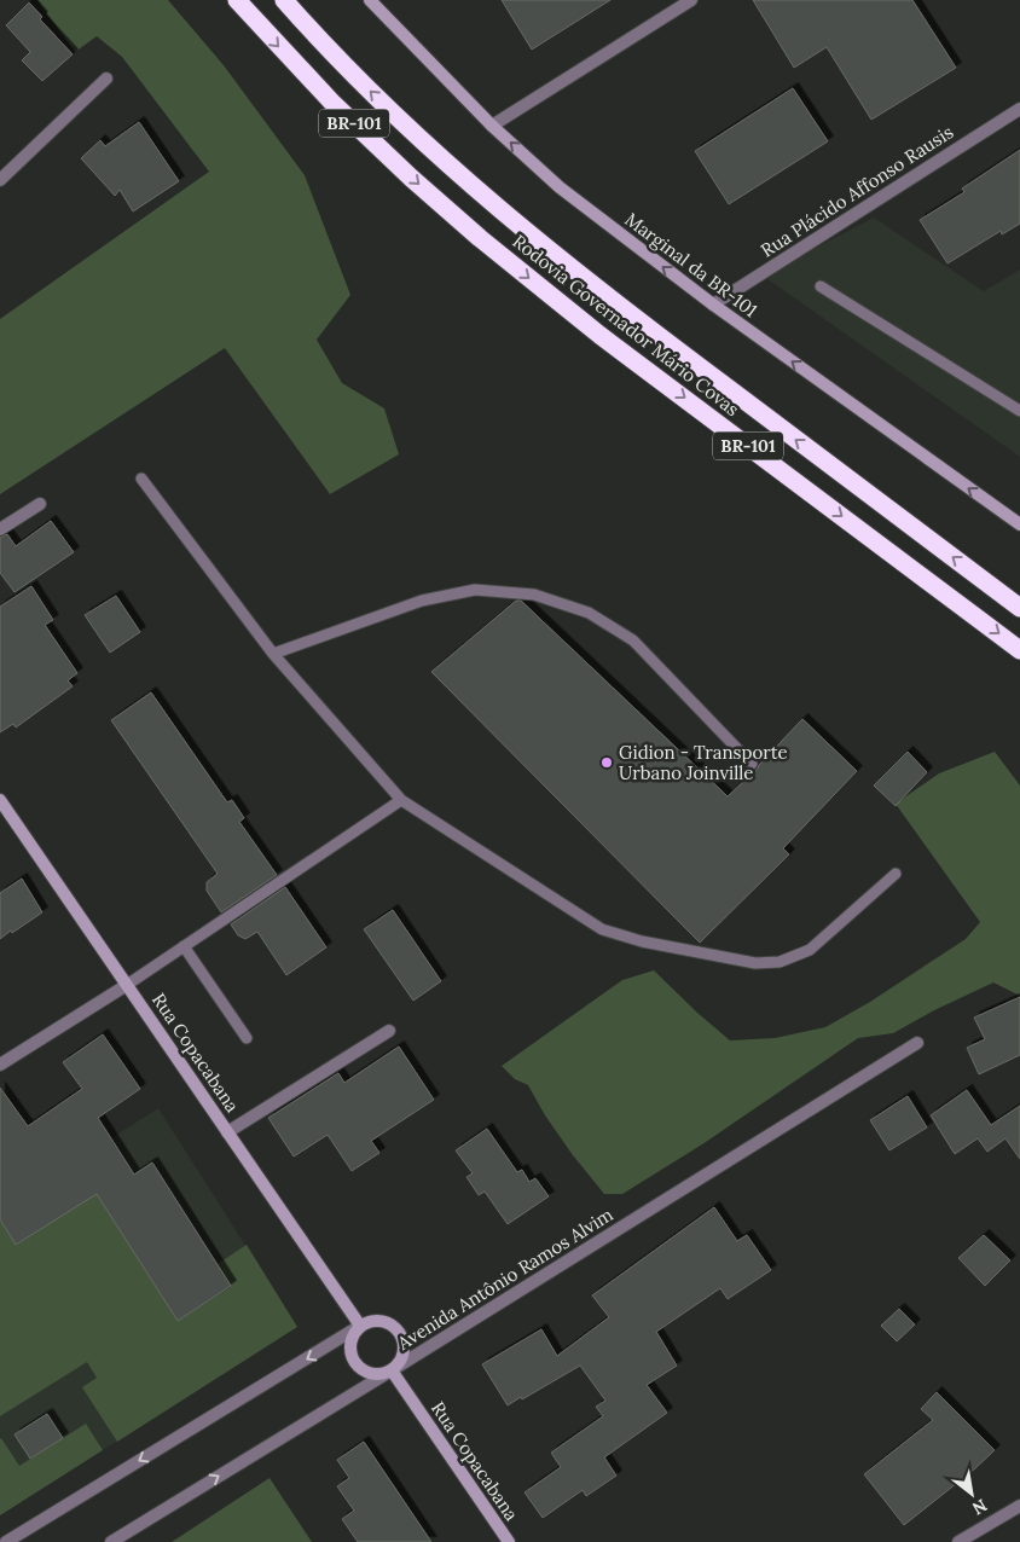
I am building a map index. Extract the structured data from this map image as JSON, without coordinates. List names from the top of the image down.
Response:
{
  "streets": {
    "highway": ["BR-101", "Rodovia Governador Mário Covas"],
    "main road": ["Marginal da BR-101", "Rua Copacabana"],
    "street": ["Rua Plácido Affonso Rausis", "Avenida Antônio Ramos Alvim"]
  },
  "crossings": [
    ["Rua Plácido Affonso Rausis", "Marginal da BR-101"],
    ["Rua Copacabana", "Avenida Antônio Ramos Alvim"]
  ],
  "one_way": ["Marginal da BR-101"],
  "places": ["Gidion - Transporte Urbano Joinville"],
  "north": "bottom right"
}
